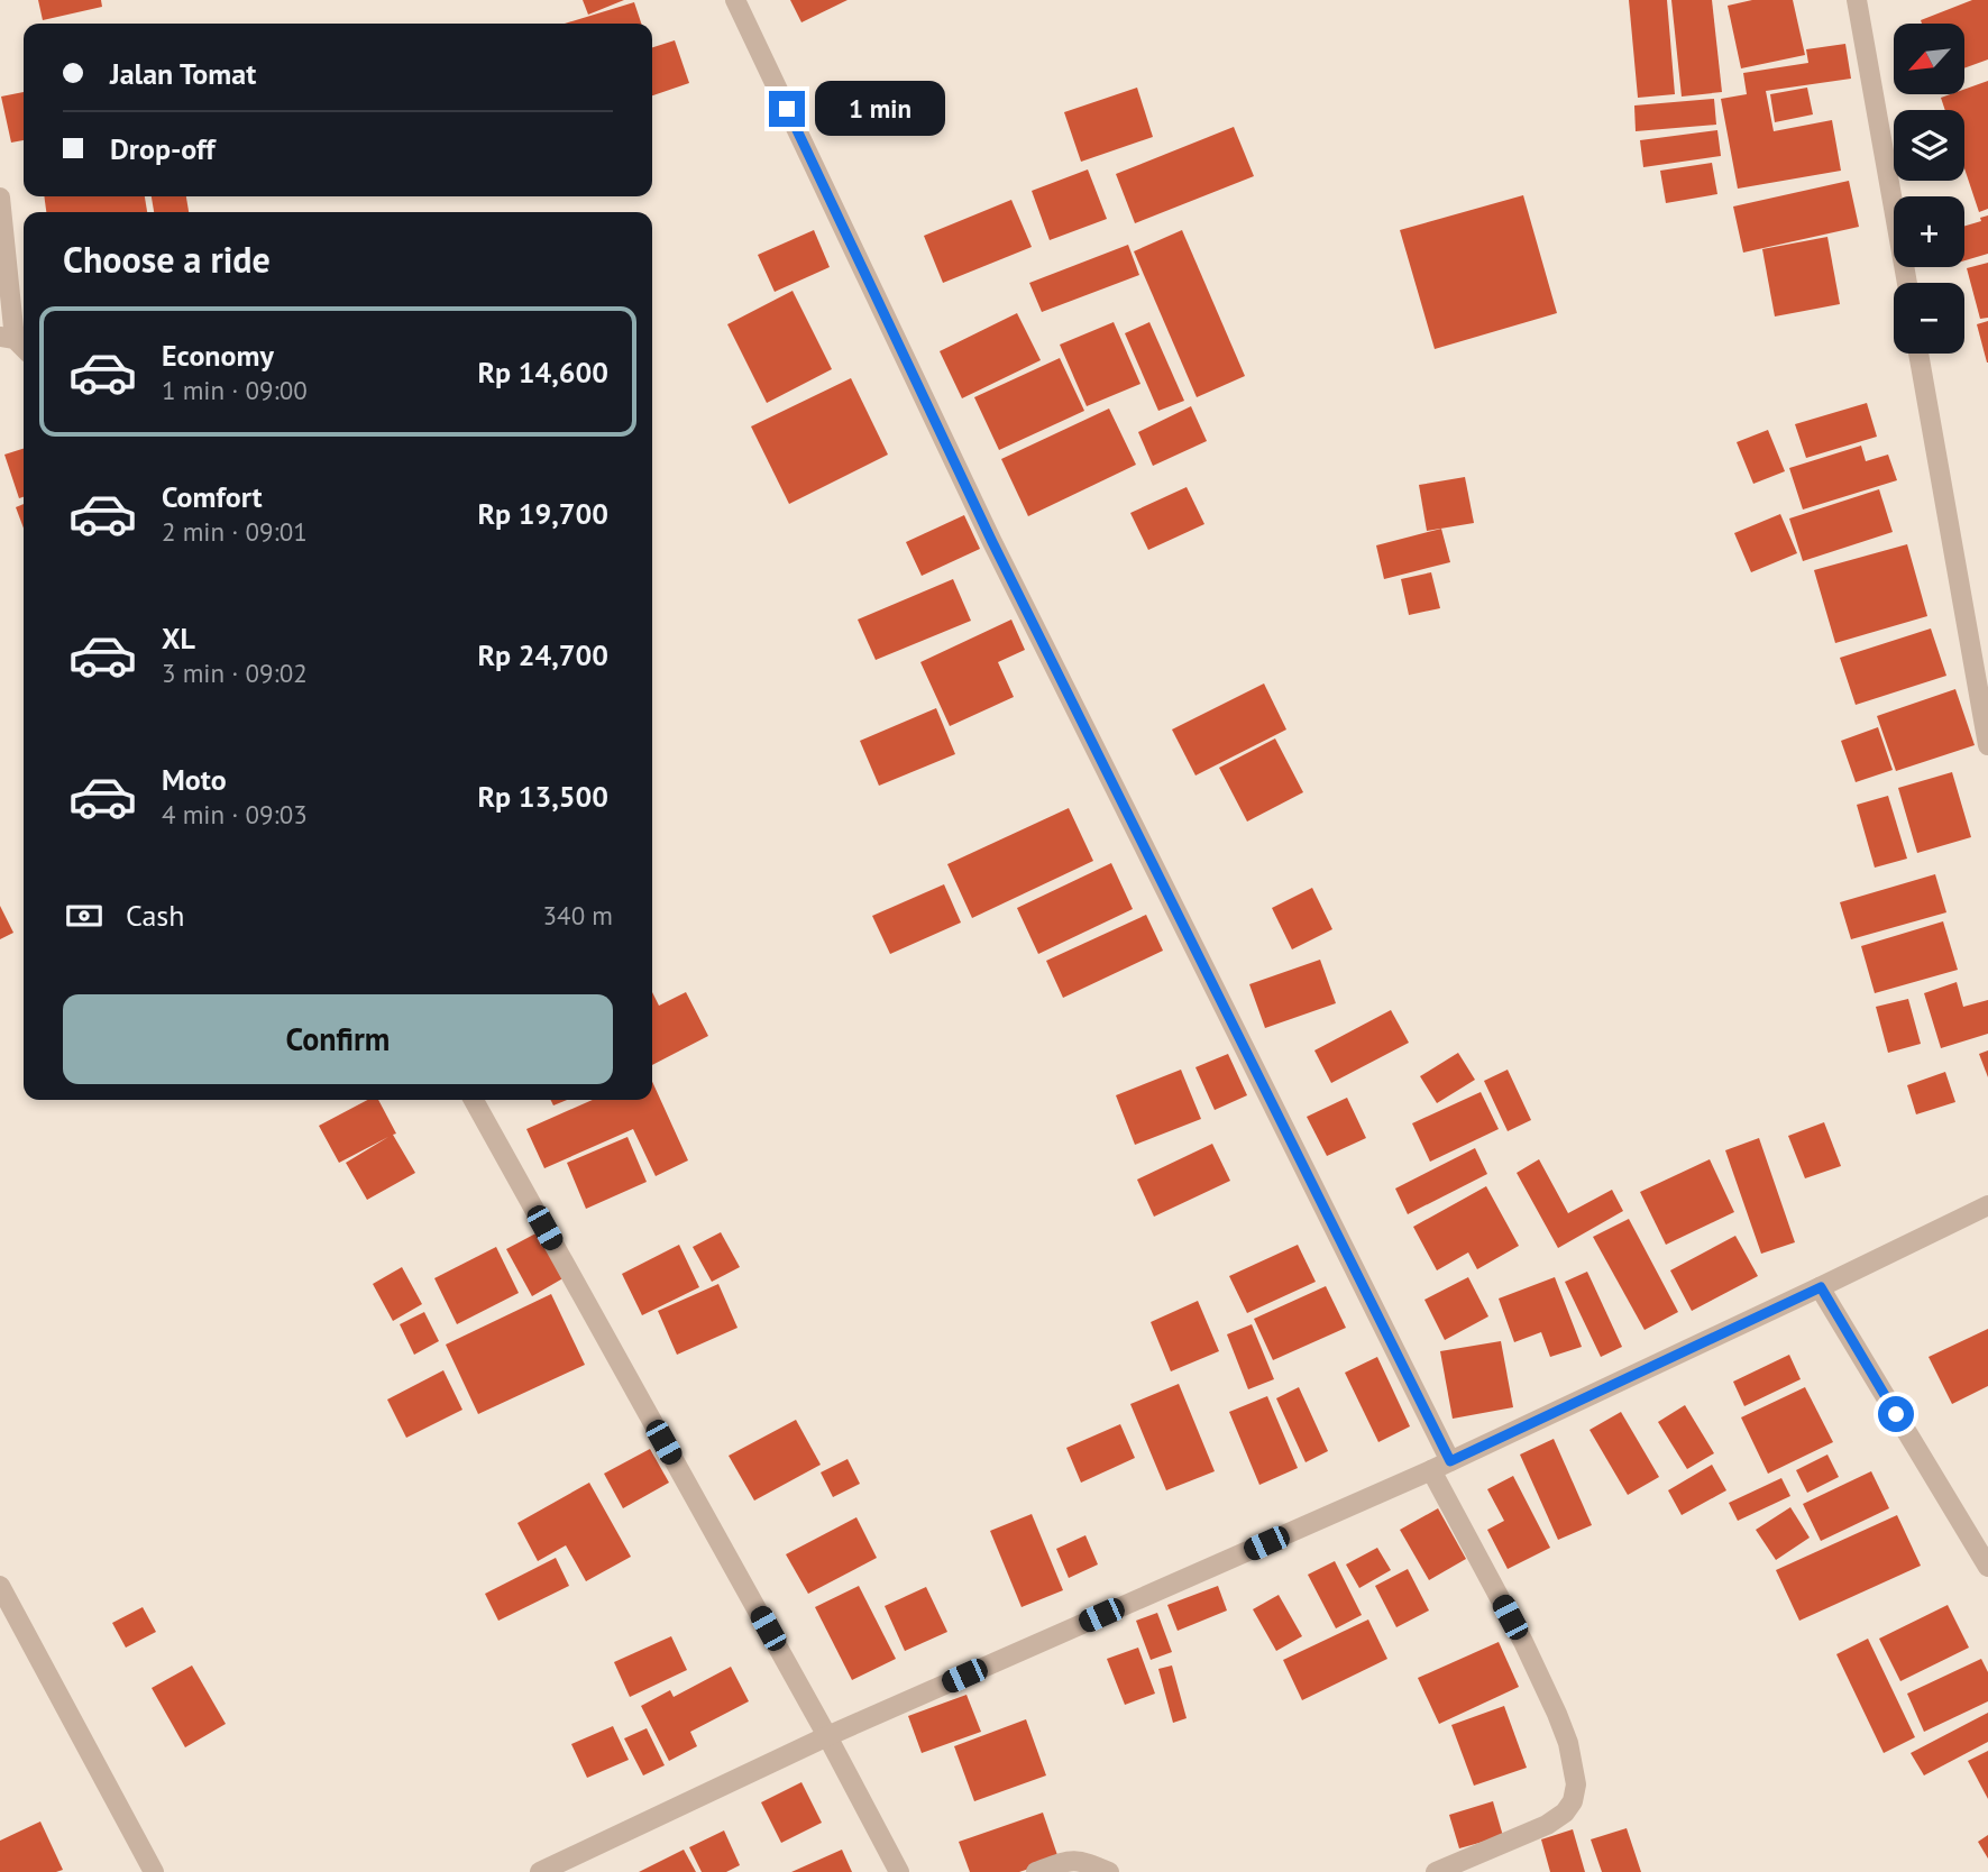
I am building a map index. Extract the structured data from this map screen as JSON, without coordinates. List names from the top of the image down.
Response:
{
  "north": "bottom left",
  "page": {
    "map_buttons": ["+", "−"],
    "banner": ["Jalan Tomat", "Drop-off"],
    "bubble": "1 min",
    "heading": "Choose a ride",
    "list": [
      {
        "name": "Economy",
        "note": "1 min · 09:00",
        "value": "Rp 14,600"
      },
      {
        "name": "Comfort",
        "note": "2 min · 09:01",
        "value": "Rp 19,700"
      },
      {
        "name": "XL",
        "note": "3 min · 09:02",
        "value": "Rp 24,700"
      },
      {
        "name": "Moto",
        "note": "4 min · 09:03",
        "value": "Rp 13,500"
      }
    ],
    "pay": ["Cash", "340 m"],
    "buttons": "Confirm"
  }
}
